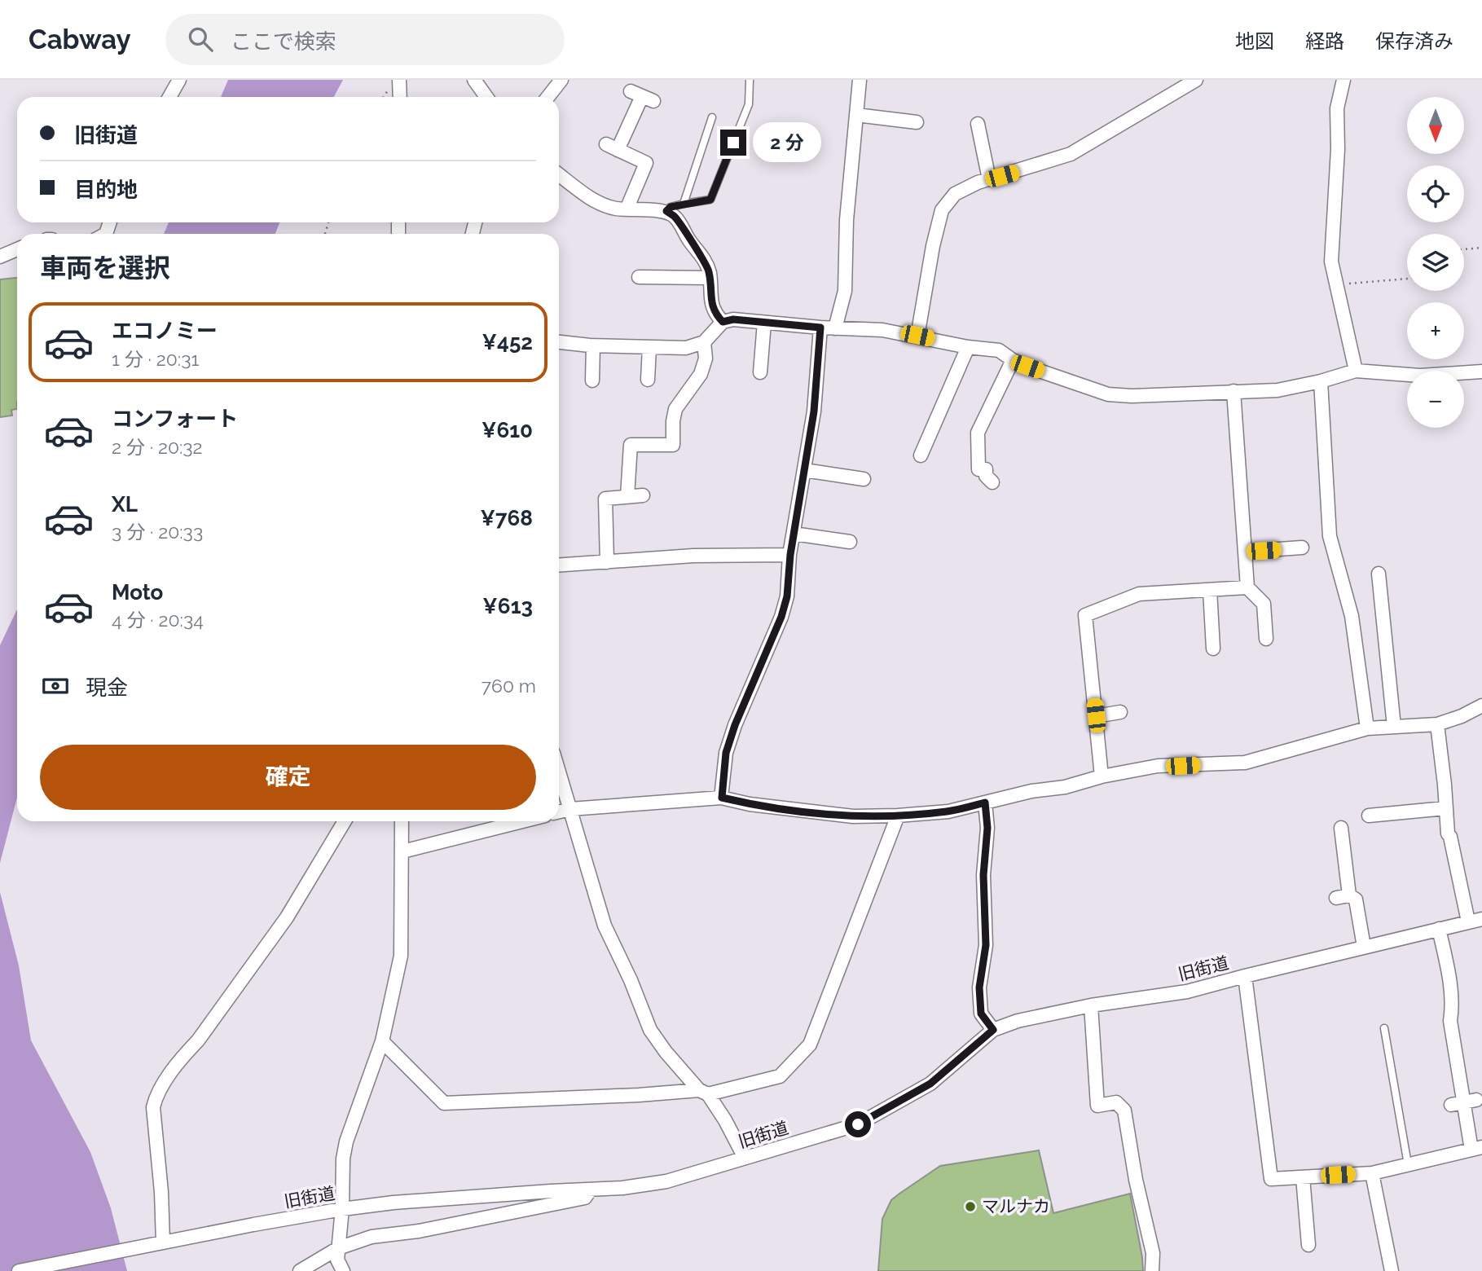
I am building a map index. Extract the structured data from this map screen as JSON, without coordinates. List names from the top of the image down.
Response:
{
  "streets": {
    "street": ["旧街道"]
  },
  "places": ["マルナカ"],
  "north": "bottom",
  "page": {
    "header": "Cabway",
    "search": "ここで検索",
    "nav": ["地図", "経路", "保存済み"],
    "map_buttons": ["+", "−"],
    "banner": ["旧街道", "目的地"],
    "bubble": "2 分",
    "heading": "車両を選択",
    "list": [
      {
        "name": "エコノミー",
        "note": "1 分 · 20:31",
        "value": "¥452"
      },
      {
        "name": "コンフォート",
        "note": "2 分 · 20:32",
        "value": "¥610"
      },
      {
        "name": "XL",
        "note": "3 分 · 20:33",
        "value": "¥768"
      },
      {
        "name": "Moto",
        "note": "4 分 · 20:34",
        "value": "¥613"
      }
    ],
    "pay": ["現金", "760 m"],
    "buttons": "確定"
  }
}
